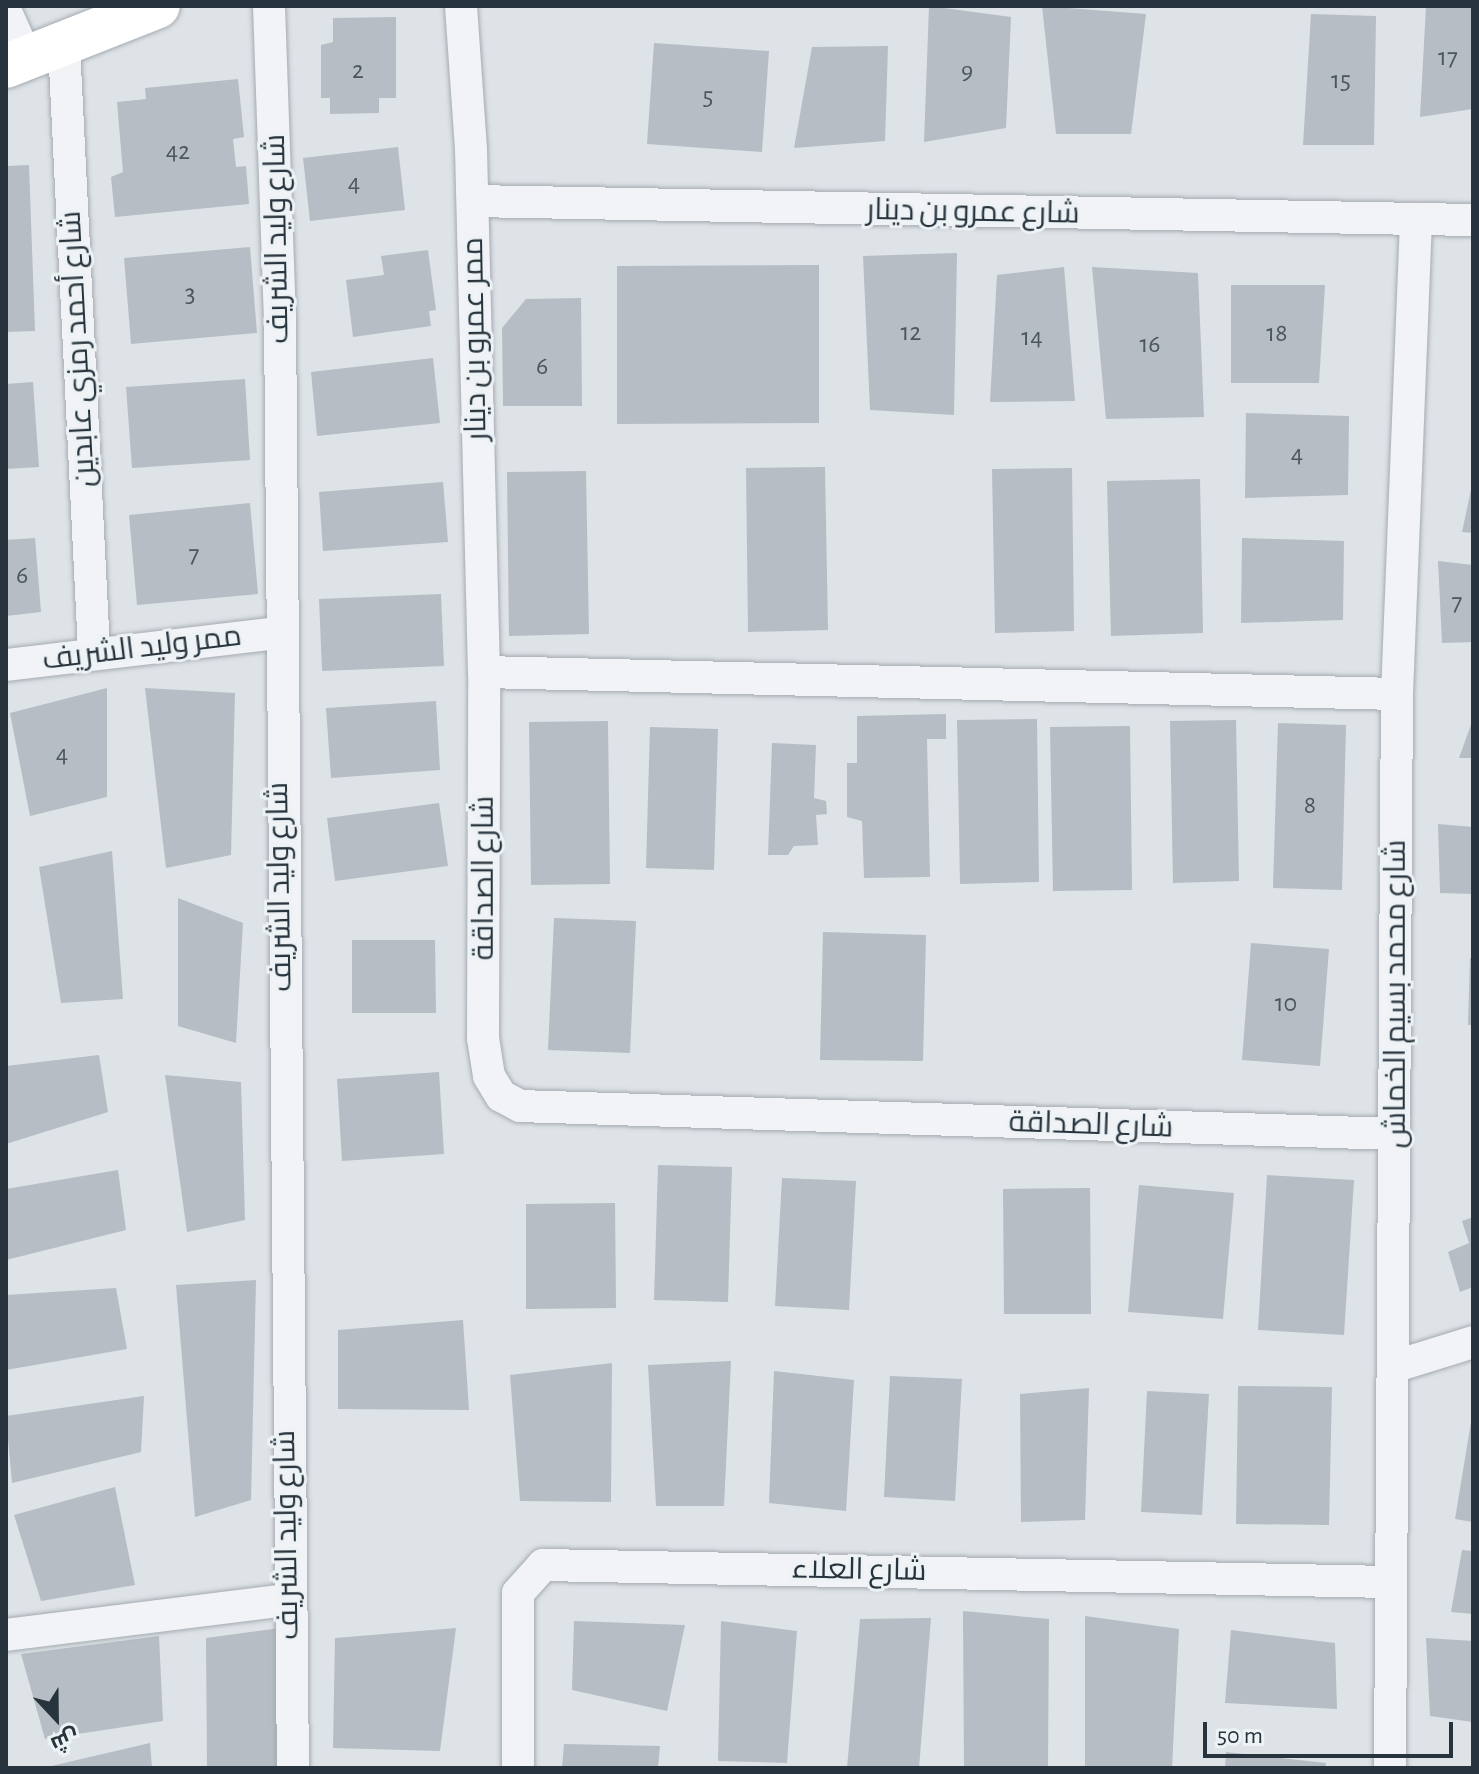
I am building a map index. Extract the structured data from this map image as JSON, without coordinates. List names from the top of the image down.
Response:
{
  "streets": {
    "street": [
      "شارع عمرو بن دينار",
      "شارع وليد الشريف",
      "ممر عمرو بن دينار",
      "شارع أحمد رمزي عابدين",
      "ممر وليد الشريف",
      "شارع الصداقة",
      "شارع محمد بسيم الخماش",
      "شارع العلاء"
    ]
  },
  "crossings": [
    ["شارع عمرو بن دينار", "ممر عمرو بن دينار"],
    ["شارع عمرو بن دينار", "شارع محمد بسيم الخماش"],
    ["شارع وليد الشريف", "ممر وليد الشريف"],
    ["ممر عمرو بن دينار", "شارع الصداقة"],
    ["شارع أحمد رمزي عابدين", "ممر وليد الشريف"],
    ["شارع الصداقة", "شارع محمد بسيم الخماش"],
    ["شارع محمد بسيم الخماش", "شارع العلاء"]
  ],
  "house_numbers": [
    "17",
    "2",
    "9",
    "15",
    "5",
    "42",
    "4",
    "3",
    "12",
    "18",
    "14",
    "16",
    "6",
    "4",
    "7",
    "6",
    "7",
    "4",
    "8",
    "10"
  ],
  "scale_bar": "50 m",
  "north": "bottom"
}
